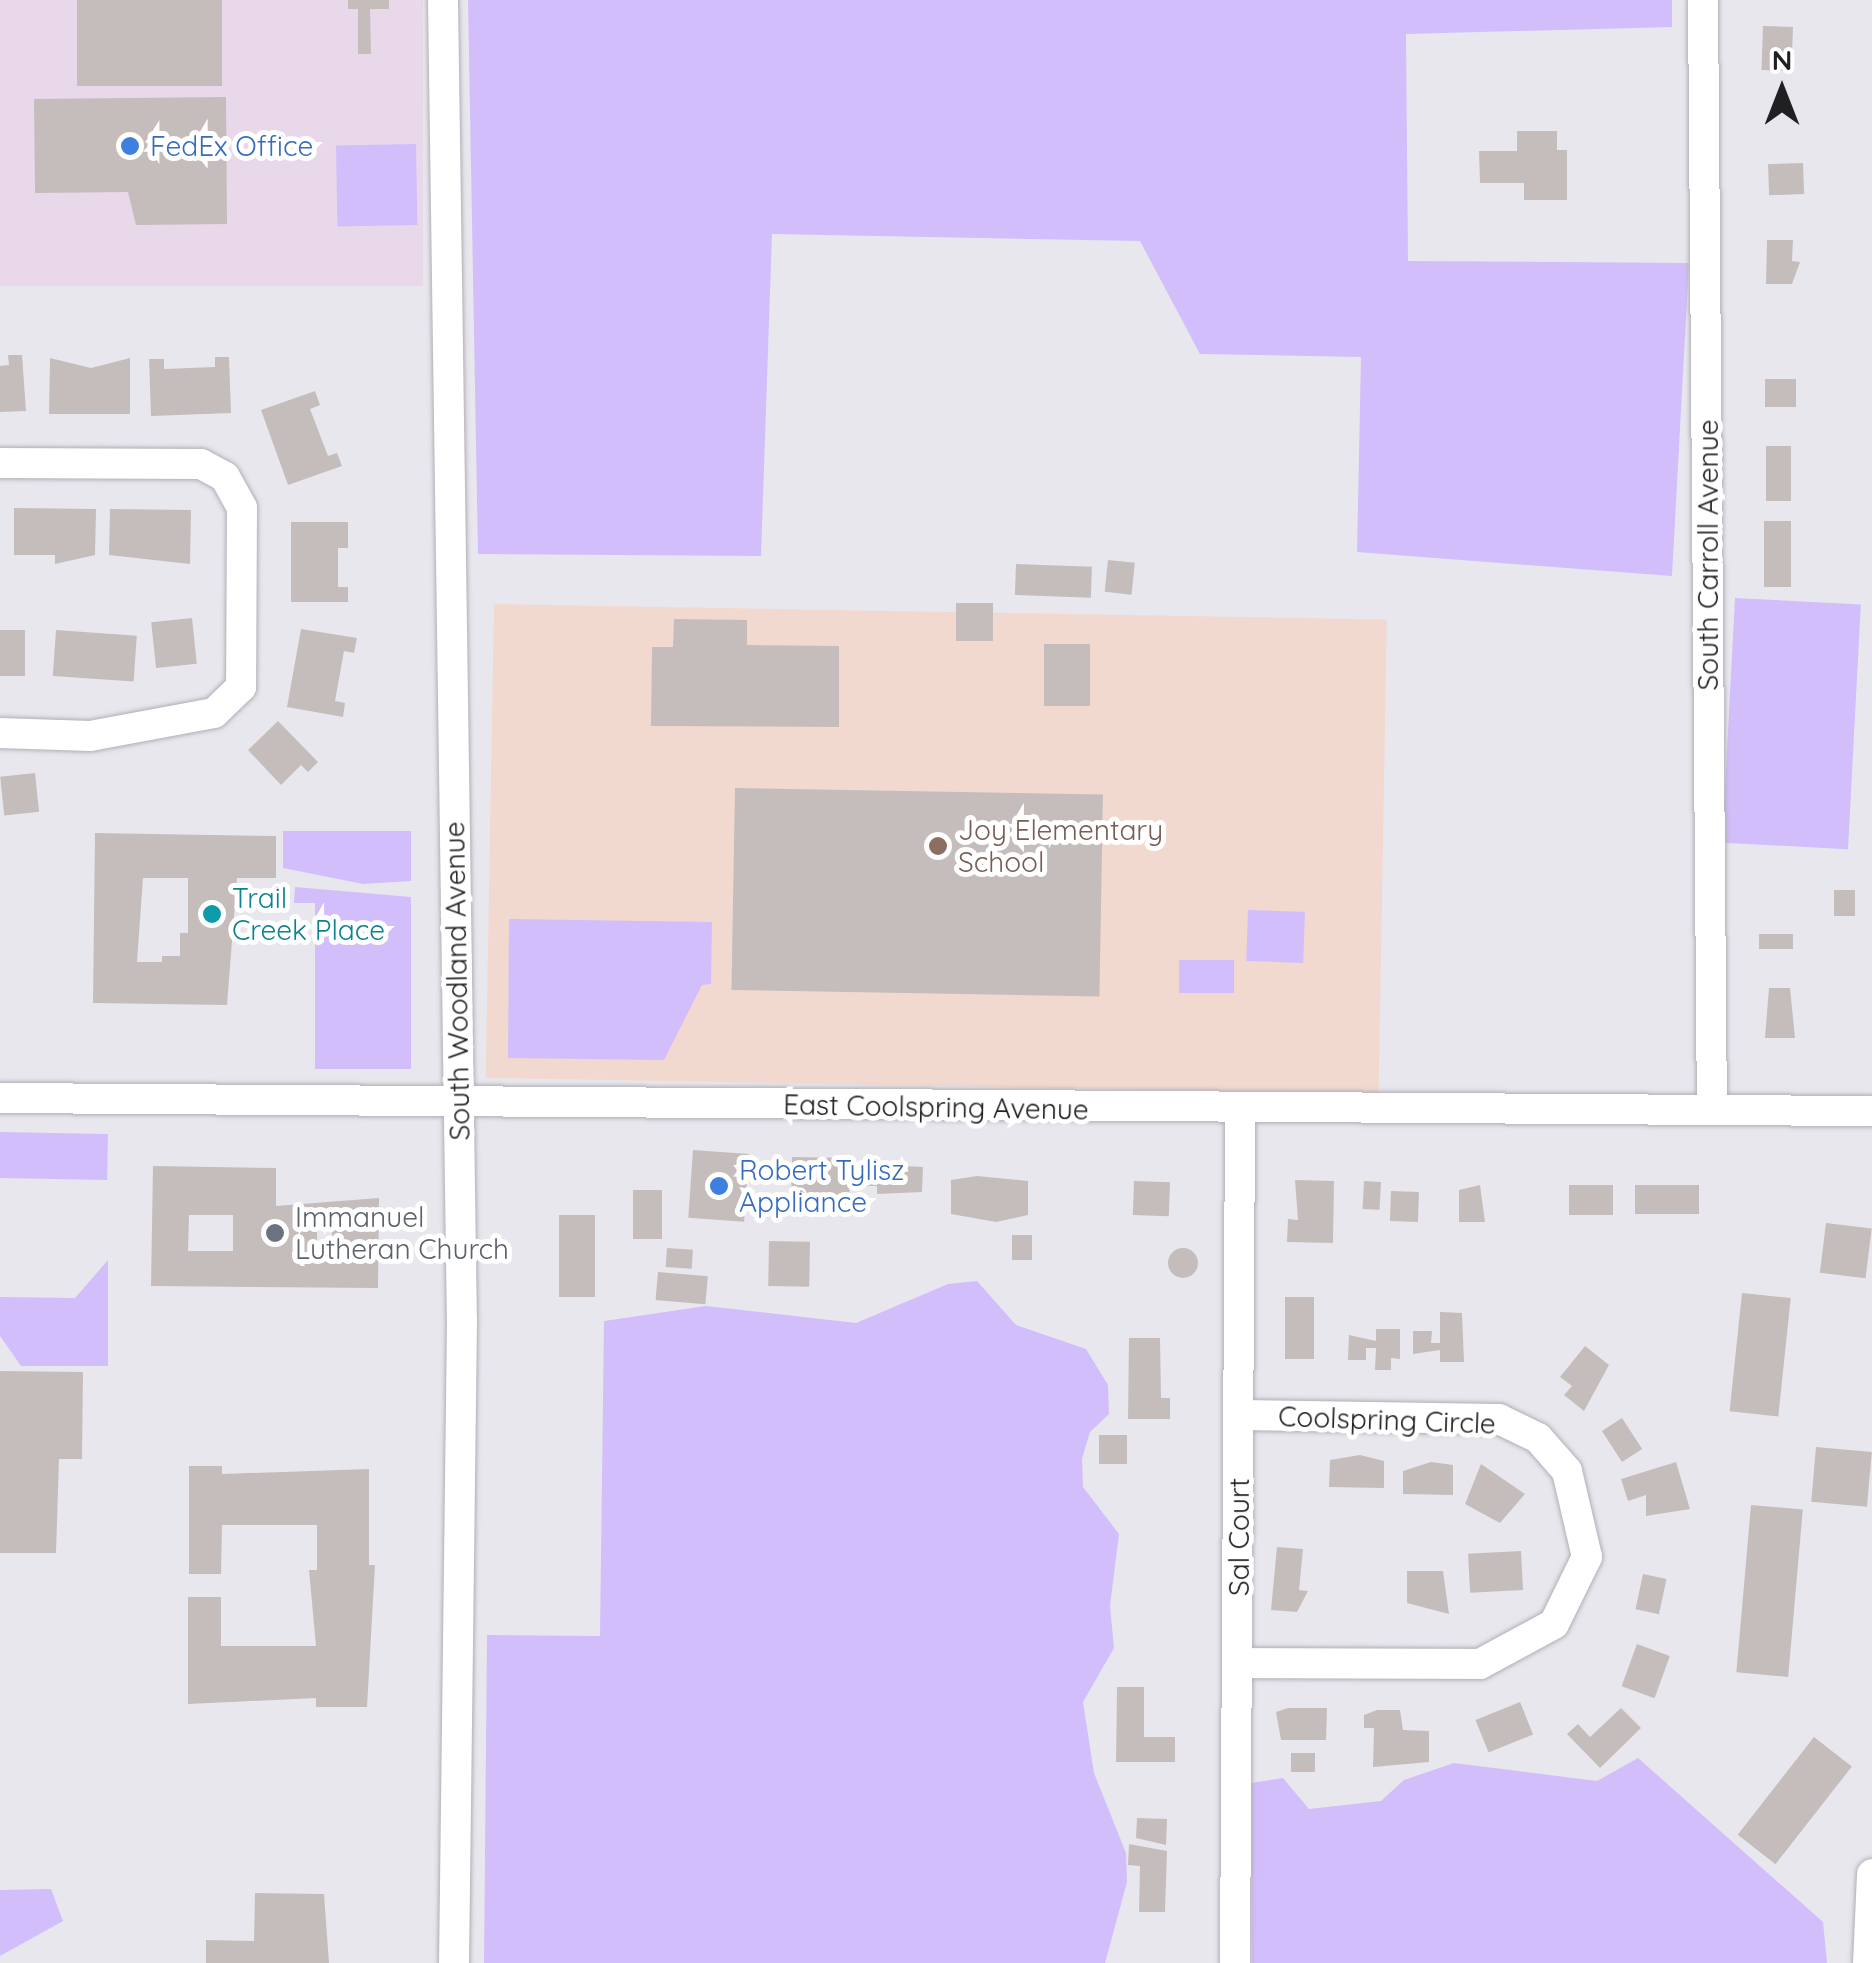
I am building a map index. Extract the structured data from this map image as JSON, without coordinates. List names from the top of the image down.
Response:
{
  "streets": {
    "street": [
      "South Carroll Avenue",
      "South Woodland Avenue",
      "East Coolspring Avenue",
      "Coolspring Circle",
      "Sal Court"
    ]
  },
  "crossings": [
    ["South Carroll Avenue", "East Coolspring Avenue"],
    ["South Woodland Avenue", "East Coolspring Avenue"],
    ["East Coolspring Avenue", "Sal Court"],
    ["Coolspring Circle", "Sal Court"]
  ],
  "places": [
    "FedEx Office",
    "Joy Elementary School",
    "Trail Creek Place",
    "Robert Tylisz Appliance",
    "Immanuel Lutheran Church"
  ],
  "north": "top"
}
